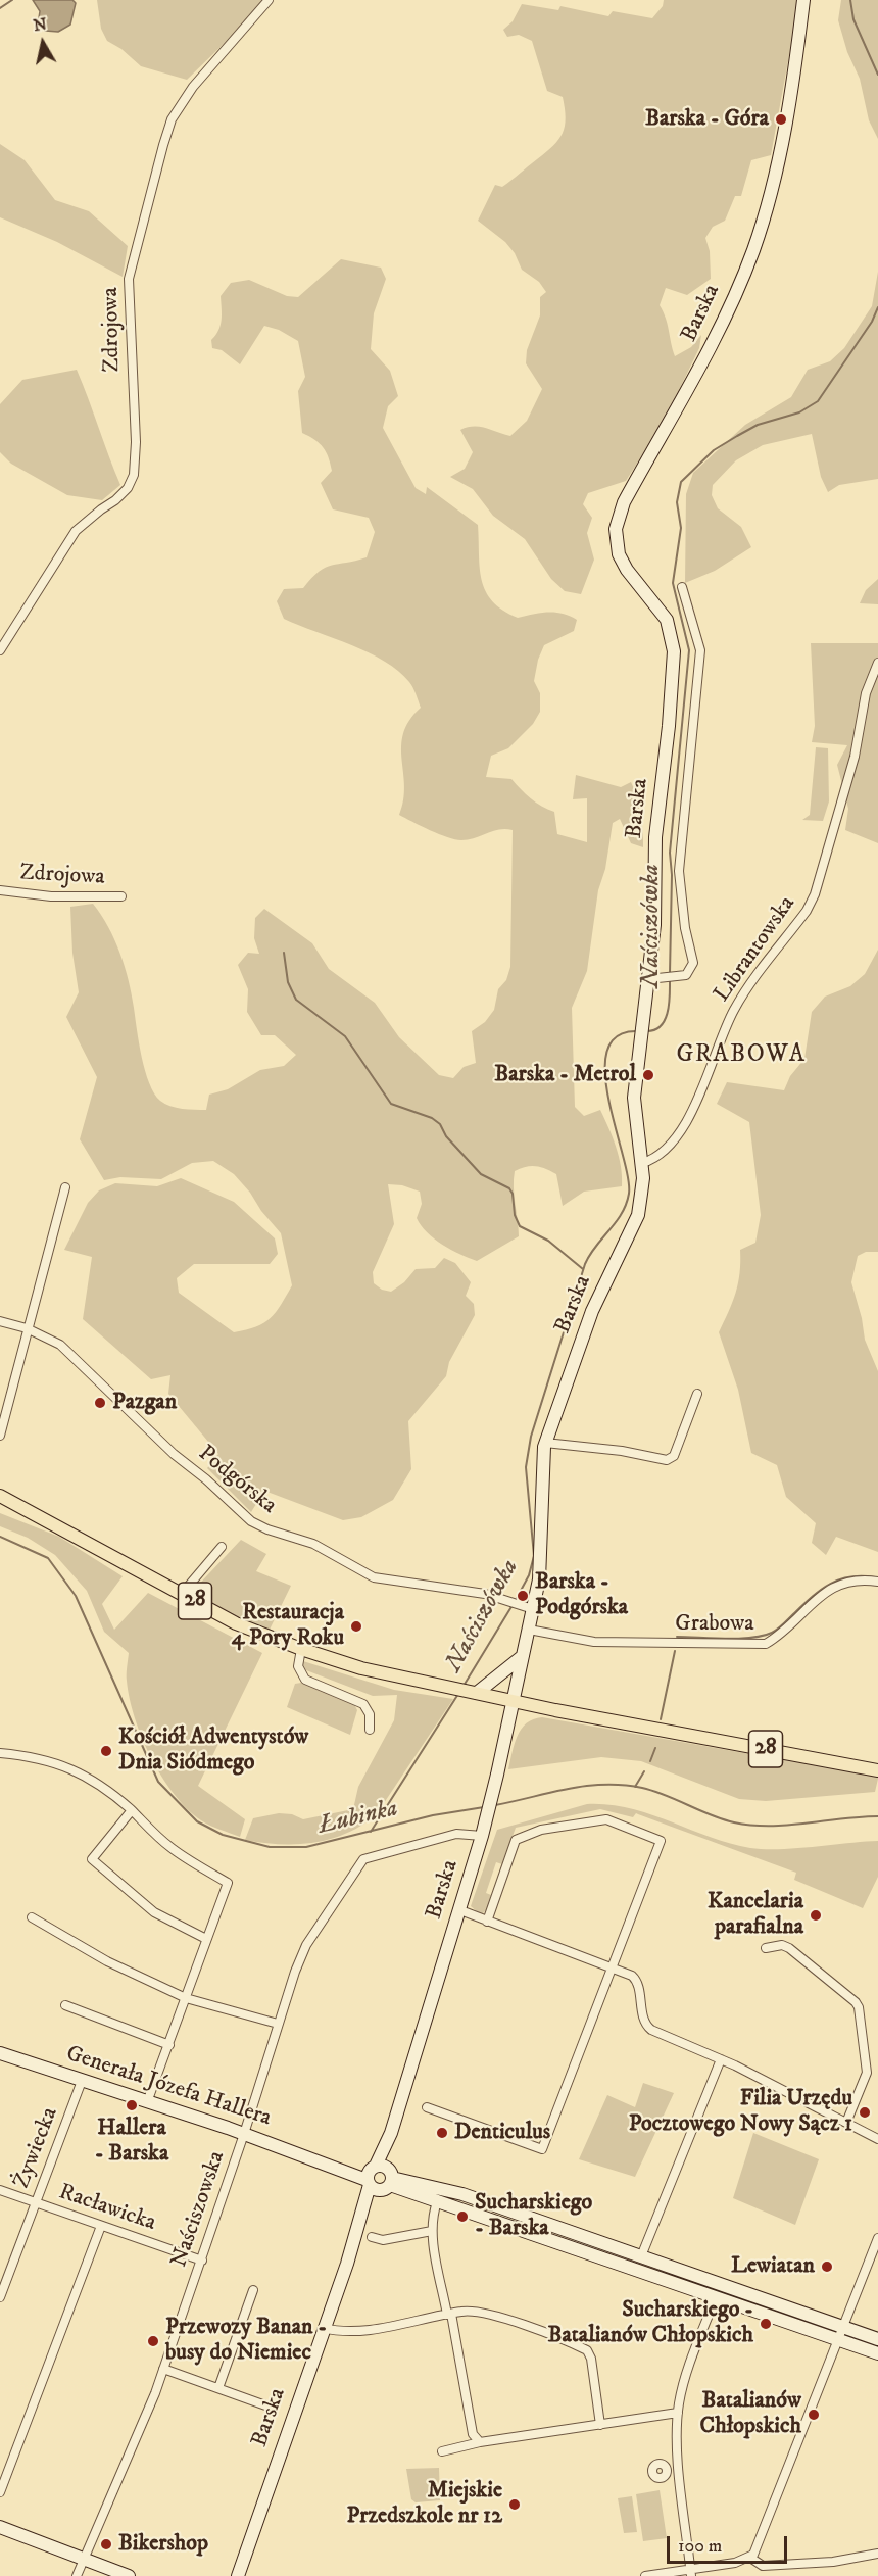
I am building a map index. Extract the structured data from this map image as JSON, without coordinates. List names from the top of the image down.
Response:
{
  "streets": {
    "main road": ["28"],
    "street": [
      "Barska",
      "Zdrojowa",
      "Librantowska",
      "Podgórska",
      "Grabowa",
      "Generała Józefa Hallera",
      "Żywiecka",
      "Racławicka",
      "Naściszowska"
    ]
  },
  "crossings": [
    ["Barska", "Librantowska"],
    ["Barska", "Podgórska"],
    ["Barska", "28"],
    ["Barska", "Grabowa"],
    ["Barska", "Generała Józefa Hallera"],
    ["Barska", "Naściszowska"],
    ["Generała Józefa Hallera", "Żywiecka"],
    ["Generała Józefa Hallera", "Naściszowska"],
    ["Żywiecka", "Racławicka"],
    ["Racławicka", "Naściszowska"]
  ],
  "districts": ["GRABOWA"],
  "water": ["Naściszówka", "Łubinka"],
  "places": [
    "Barska - Góra",
    "Barska - Metrol",
    "Pazgan",
    "Barska - Podgórska",
    "Restauracja 4 Pory Roku",
    "Kościół Adwentystów Dnia Siódmego",
    "Kancelaria parafialna",
    "Hallera - Barska",
    "Filia Urzędu Pocztowego Nowy Sącz 1",
    "Denticulus",
    "Sucharskiego - Barska",
    "Lewiatan",
    "Sucharskiego - Batalianów Chłopskich",
    "Przewozy Banan - busy do Niemiec",
    "Batalianów Chłopskich",
    "Miejskie Przedszkole nr 12",
    "Bikershop"
  ],
  "scale_bar": "100 m",
  "north": "top"
}
